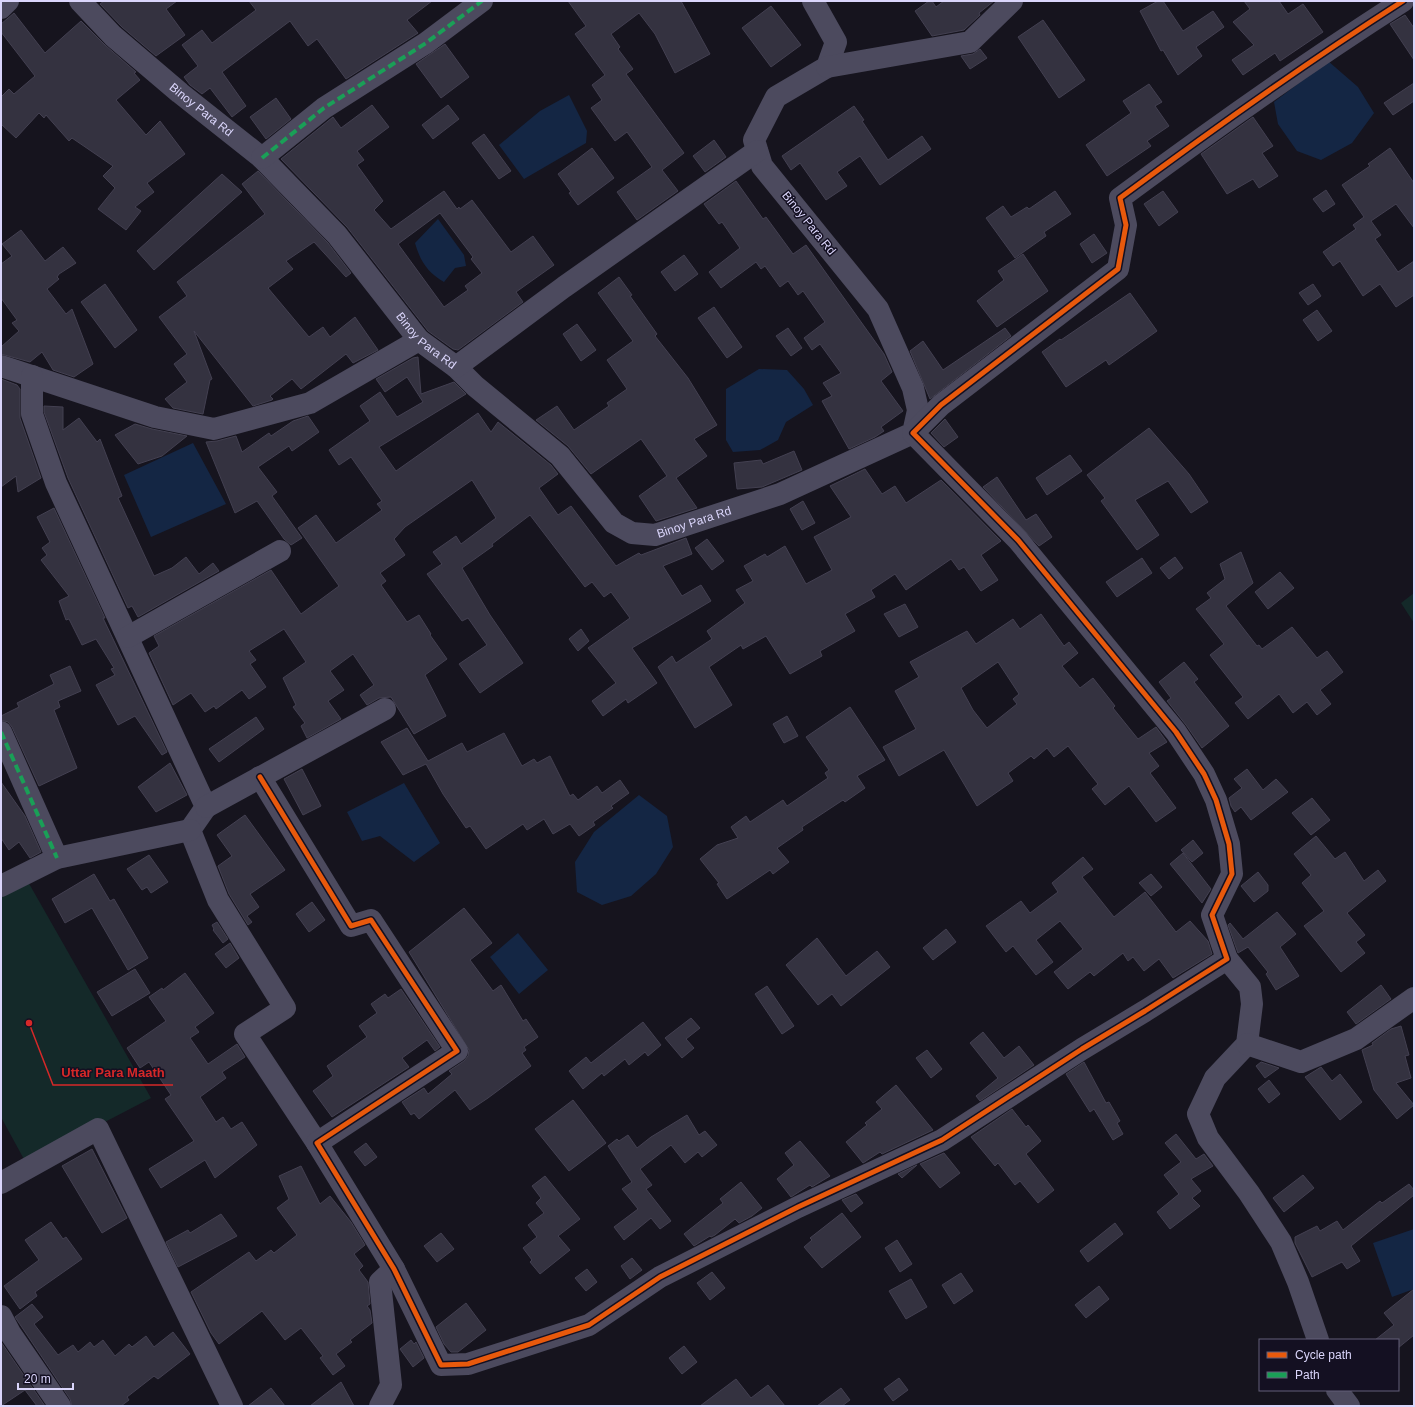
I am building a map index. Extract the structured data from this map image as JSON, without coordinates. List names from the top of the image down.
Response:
{
  "streets": {
    "street": ["Binoy Para Rd"]
  },
  "places": ["Uttar Para Maath"],
  "legend": ["Cycle path", "Path"],
  "scale_bar": "20 m"
}
